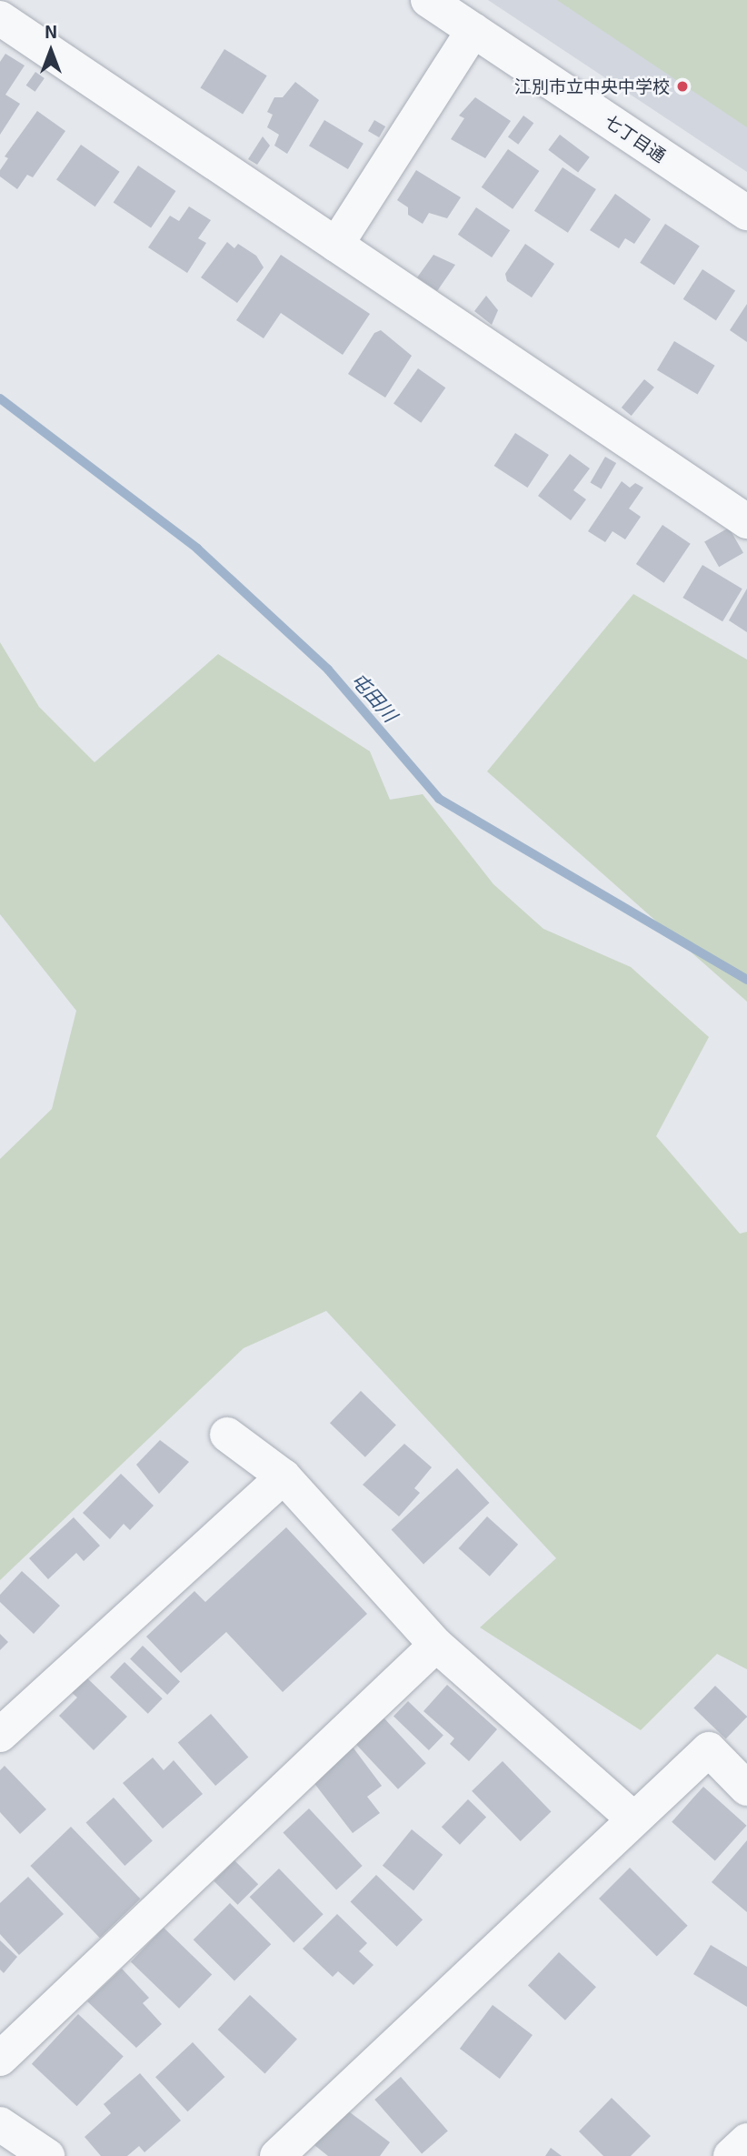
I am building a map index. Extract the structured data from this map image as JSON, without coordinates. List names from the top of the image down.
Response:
{
  "streets": {
    "street": ["七丁目通"]
  },
  "water": ["屯田川"],
  "places": ["江別市立中央中学校"],
  "north": "top"
}
